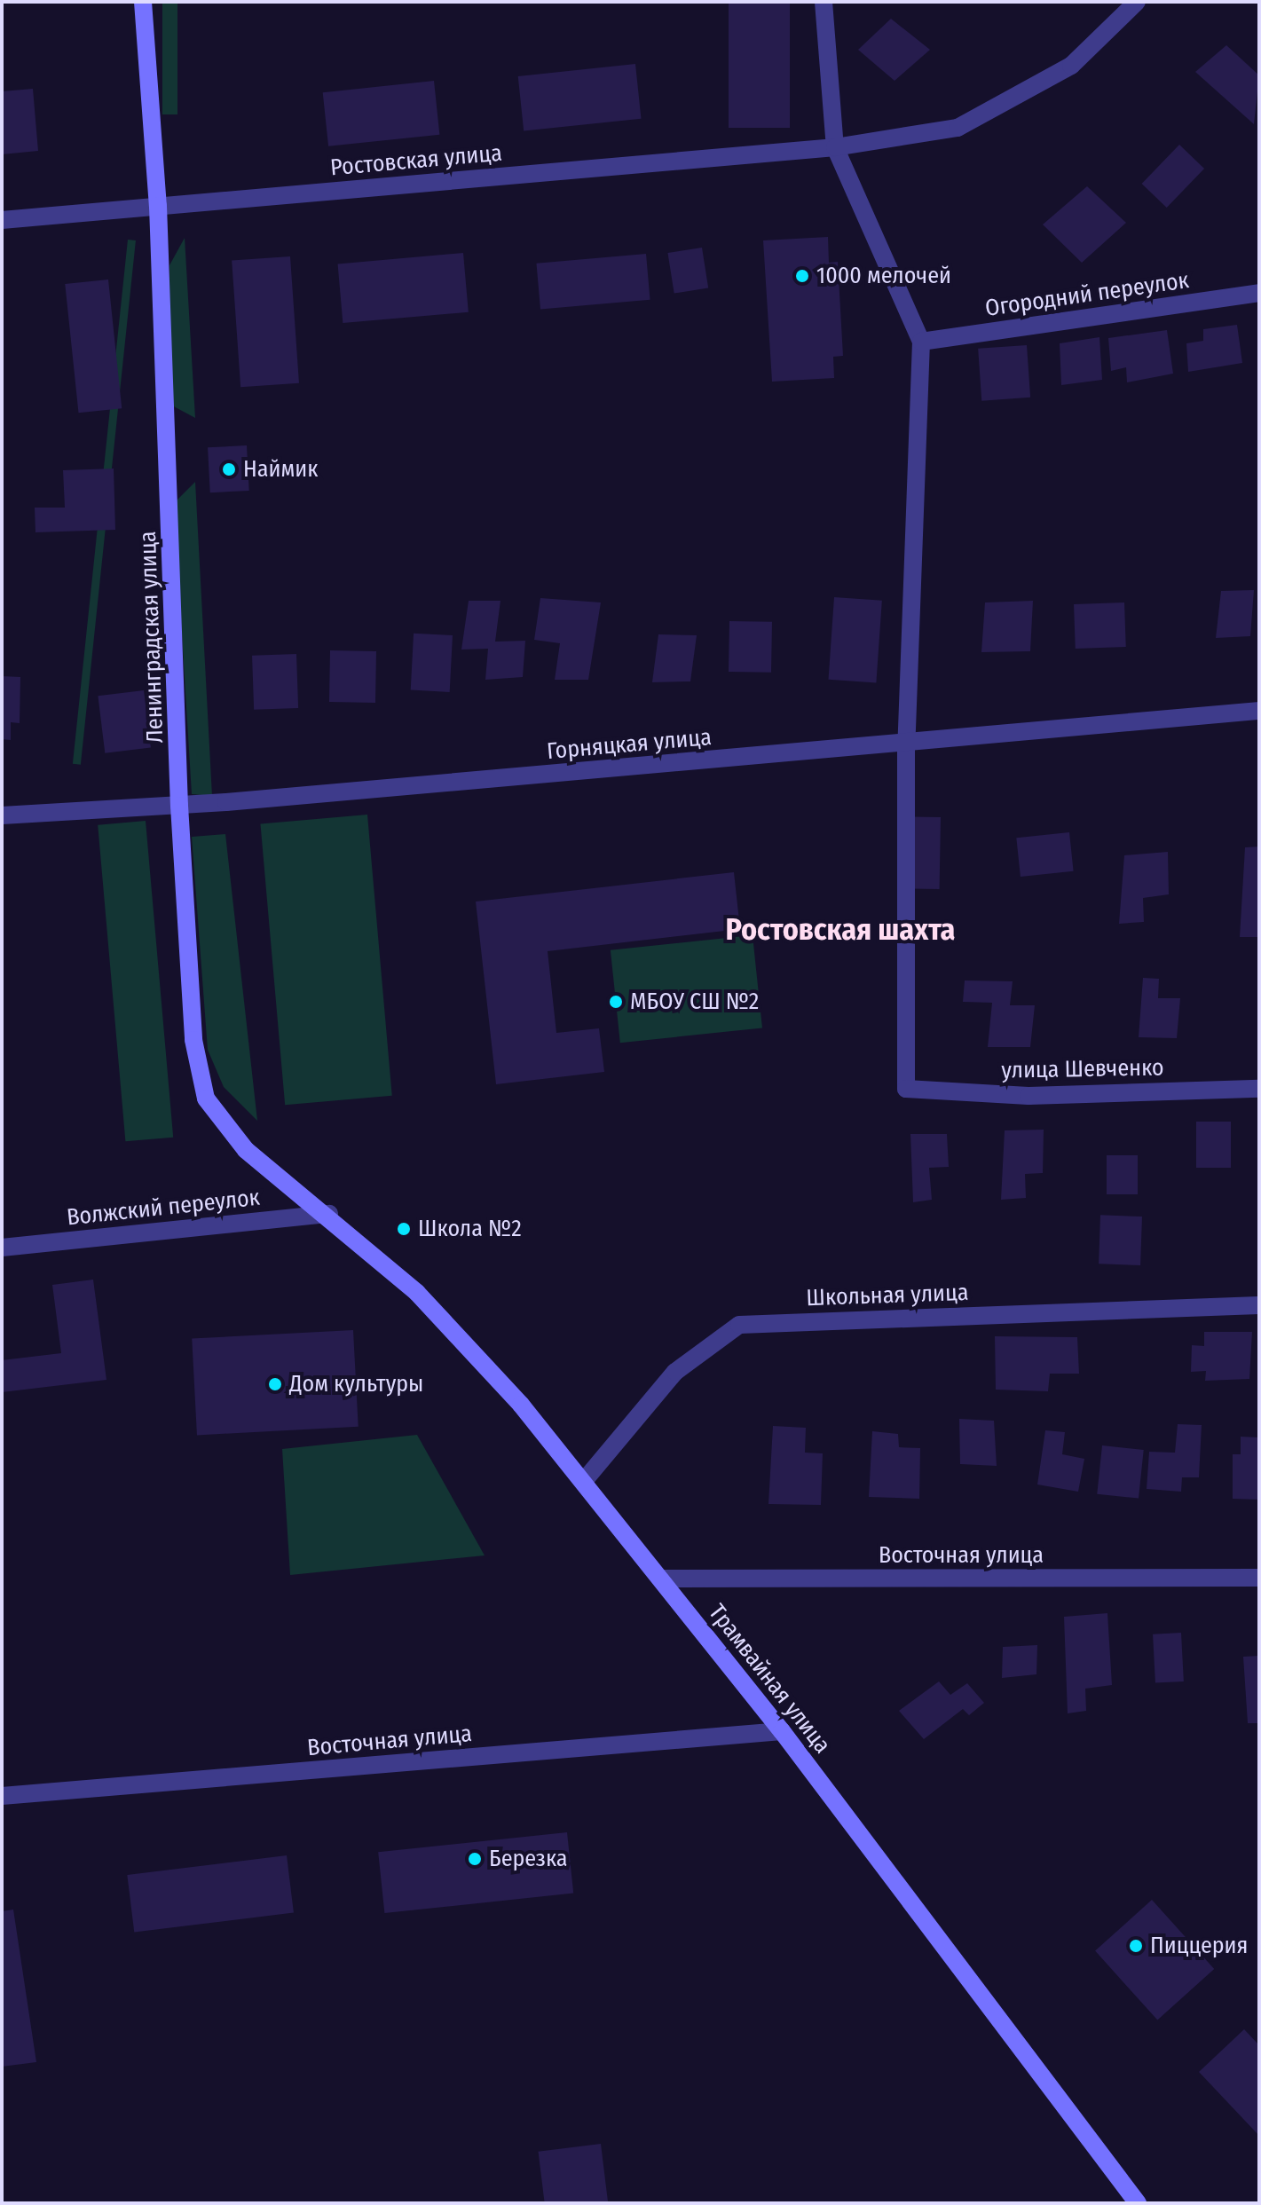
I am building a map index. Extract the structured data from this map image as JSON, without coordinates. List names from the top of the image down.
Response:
{
  "streets": {
    "street": [
      "Ростовская улица",
      "Огородний переулок",
      "Ленинградская улица",
      "Горняцкая улица",
      "улица Шевченко",
      "Волжский переулок",
      "Школьная улица",
      "Восточная улица",
      "Трамвайная улица"
    ]
  },
  "crossings": [
    ["Ростовская улица", "Ленинградская улица"],
    ["Ленинградская улица", "Горняцкая улица"],
    ["Ленинградская улица", "Волжский переулок"],
    ["Ленинградская улица", "Трамвайная улица"],
    ["Горняцкая улица", "улица Шевченко"],
    ["Волжский переулок", "Трамвайная улица"],
    ["Школьная улица", "Трамвайная улица"],
    ["Восточная улица", "Трамвайная улица"]
  ],
  "districts": ["Ростовская шахта"],
  "places": [
    "1000 мелочей",
    "Наймик",
    "МБОУ СШ №2",
    "Школа №2",
    "Дом культуры",
    "Березка",
    "Пиццерия"
  ]
}
